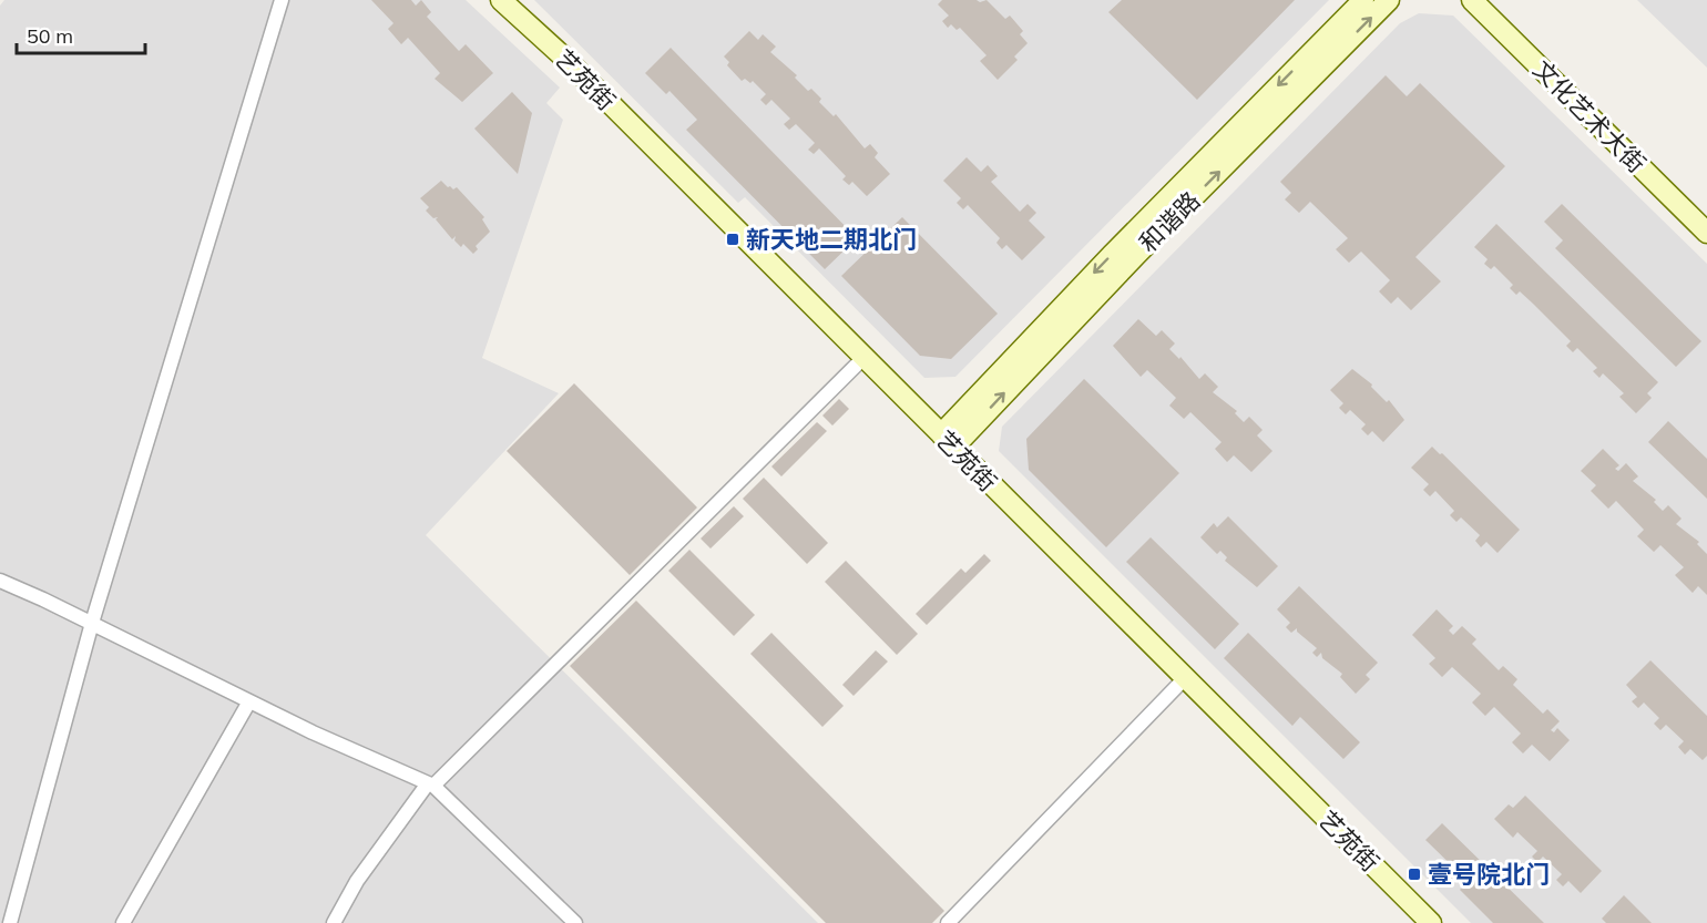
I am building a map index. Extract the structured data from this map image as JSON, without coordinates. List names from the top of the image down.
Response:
{
  "streets": {
    "street": ["艺苑街", "文化艺术大街", "和谐路"]
  },
  "crossings": [
    ["艺苑街", "和谐路"]
  ],
  "places": {
    "transit": ["新天地二期北门", "壹号院北门"]
  },
  "scale_bar": "50 m"
}
